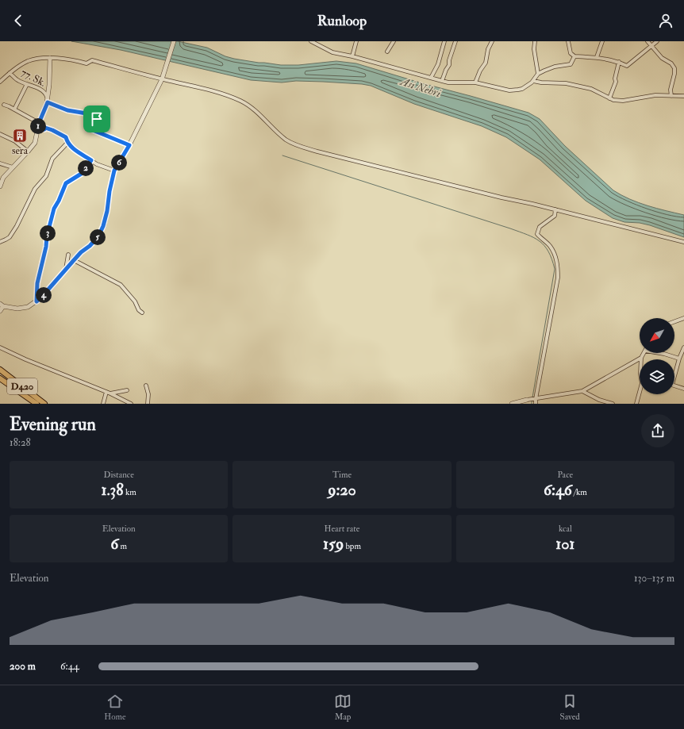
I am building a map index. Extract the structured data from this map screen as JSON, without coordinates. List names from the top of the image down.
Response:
{
  "streets": {
    "main road": ["D420"],
    "street": ["77. Sk."]
  },
  "water": ["Asi Nehri"],
  "places": {
    "building": ["sera"]
  },
  "north": "bottom left",
  "page": {
    "header": "Runloop",
    "pins": [
      "1",
      "6",
      "2",
      "3",
      "5",
      "4"
    ],
    "heading": ["Evening run", "18:28"],
    "stats": [
      ["Distance", "1.38 km"],
      ["Time", "9:20"],
      ["Pace", "6:46 /km"],
      ["Elevation", "6 m"],
      ["Heart rate", "159 bpm"],
      ["kcal", "101"]
    ],
    "chart": ["Elevation", "130–135 m"],
    "list": [
      {
        "name": "200 m",
        "note": "6:44"
      }
    ],
    "tabs": ["Home", "Map", "Saved"]
  }
}
